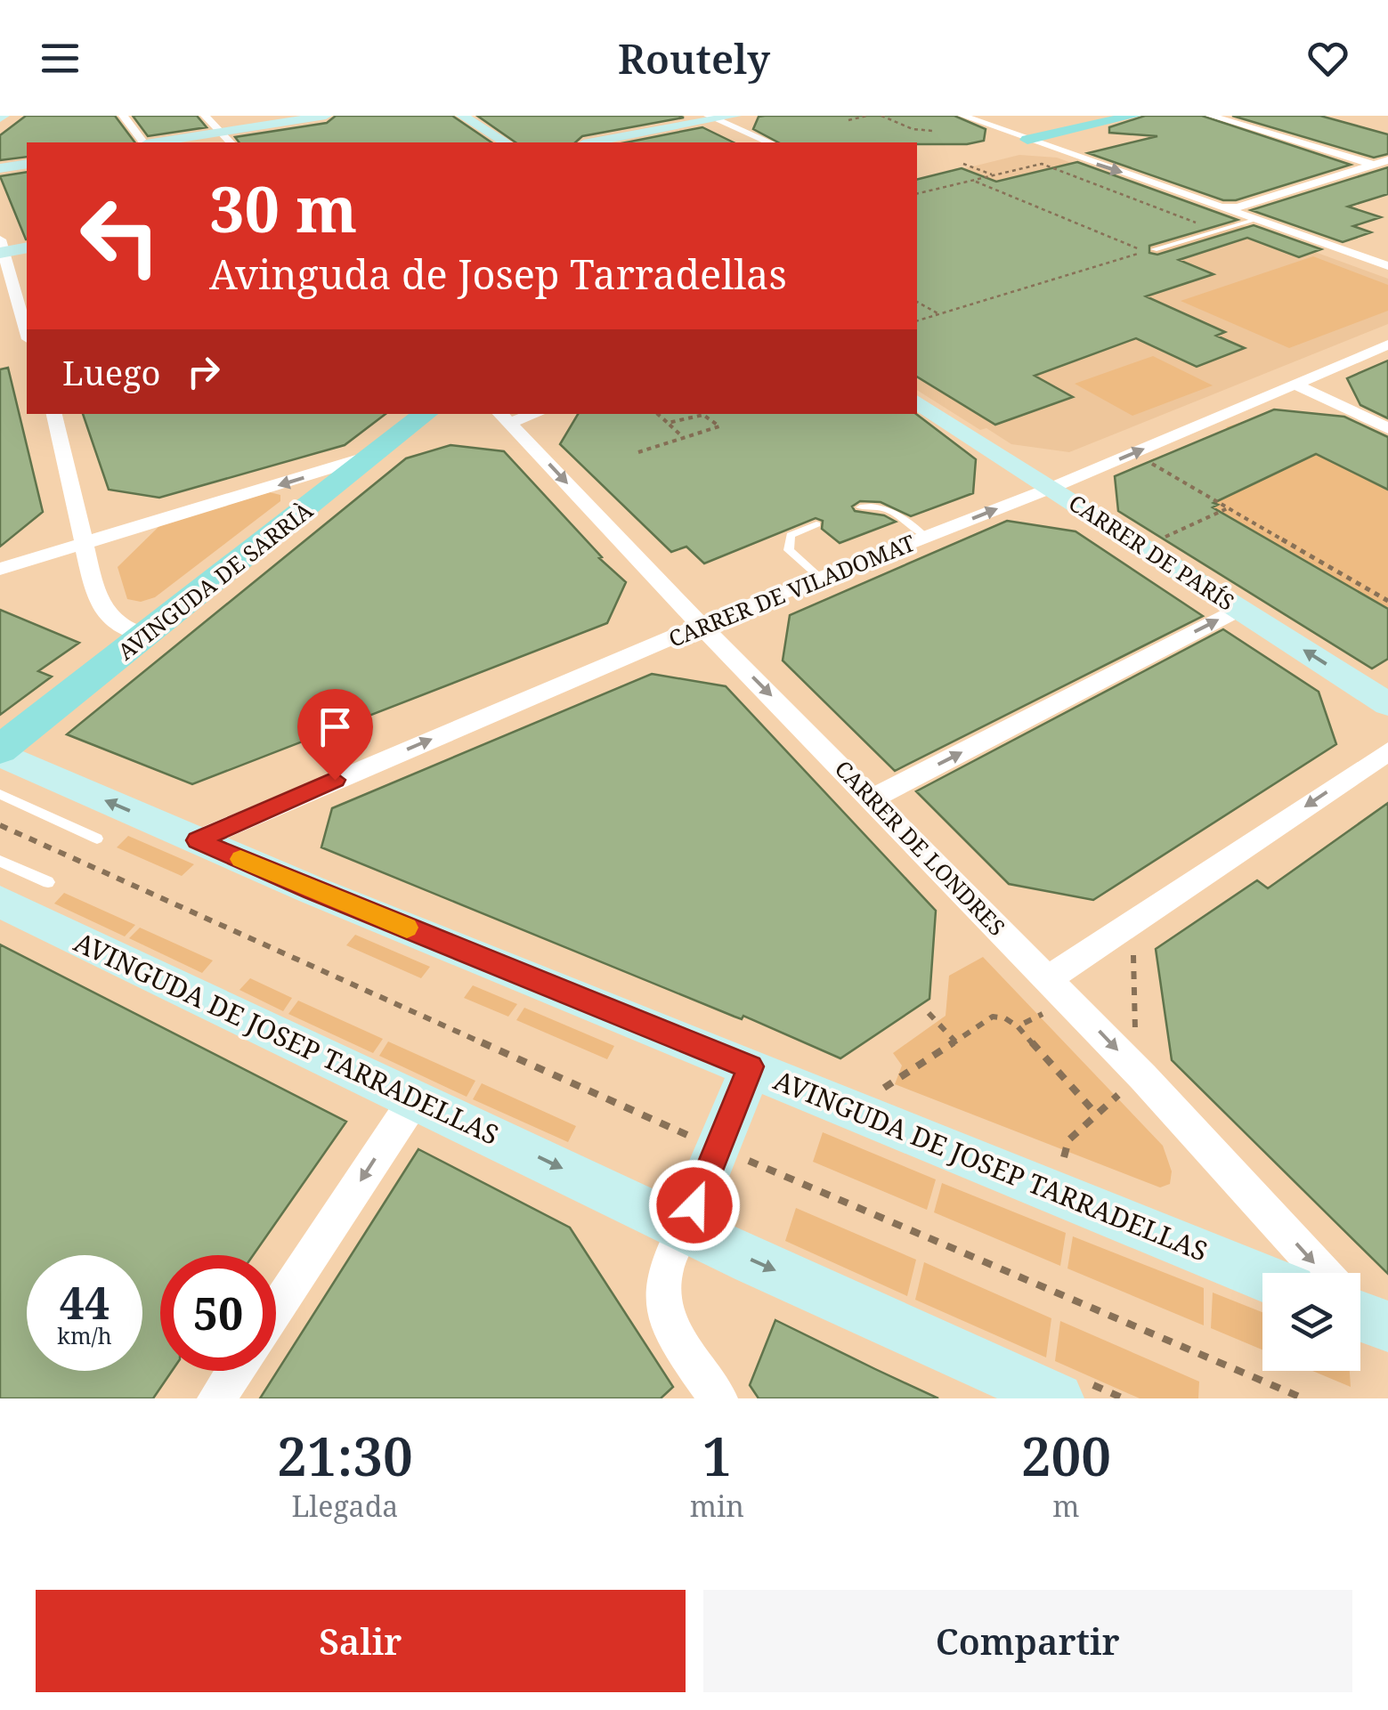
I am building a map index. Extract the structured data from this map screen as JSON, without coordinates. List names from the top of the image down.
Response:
{
  "streets": {
    "main road": ["CARRER DE PARÍS", "AVINGUDA DE SARRIÀ", "AVINGUDA DE JOSEP TARRADELLAS"],
    "street": ["CARRER DE VILADOMAT", "CARRER DE LONDRES"]
  },
  "crossings": [
    ["CARRER DE PARÍS", "CARRER DE VILADOMAT"],
    ["AVINGUDA DE SARRIÀ", "AVINGUDA DE JOSEP TARRADELLAS"],
    ["CARRER DE VILADOMAT", "CARRER DE LONDRES"],
    ["CARRER DE VILADOMAT", "AVINGUDA DE JOSEP TARRADELLAS"]
  ],
  "one_way": ["CARRER DE VILADOMAT", "CARRER DE LONDRES"],
  "page": {
    "header": "Routely",
    "turn": ["30 m", "Avinguda de Josep Tarradellas"],
    "then": "Luego",
    "speed": "44 km/h",
    "limit": "50",
    "eta": [
      "21:30",
      "Llegada",
      "1",
      "min",
      "200",
      "m"
    ],
    "buttons": ["Salir", "Compartir"]
  }
}
